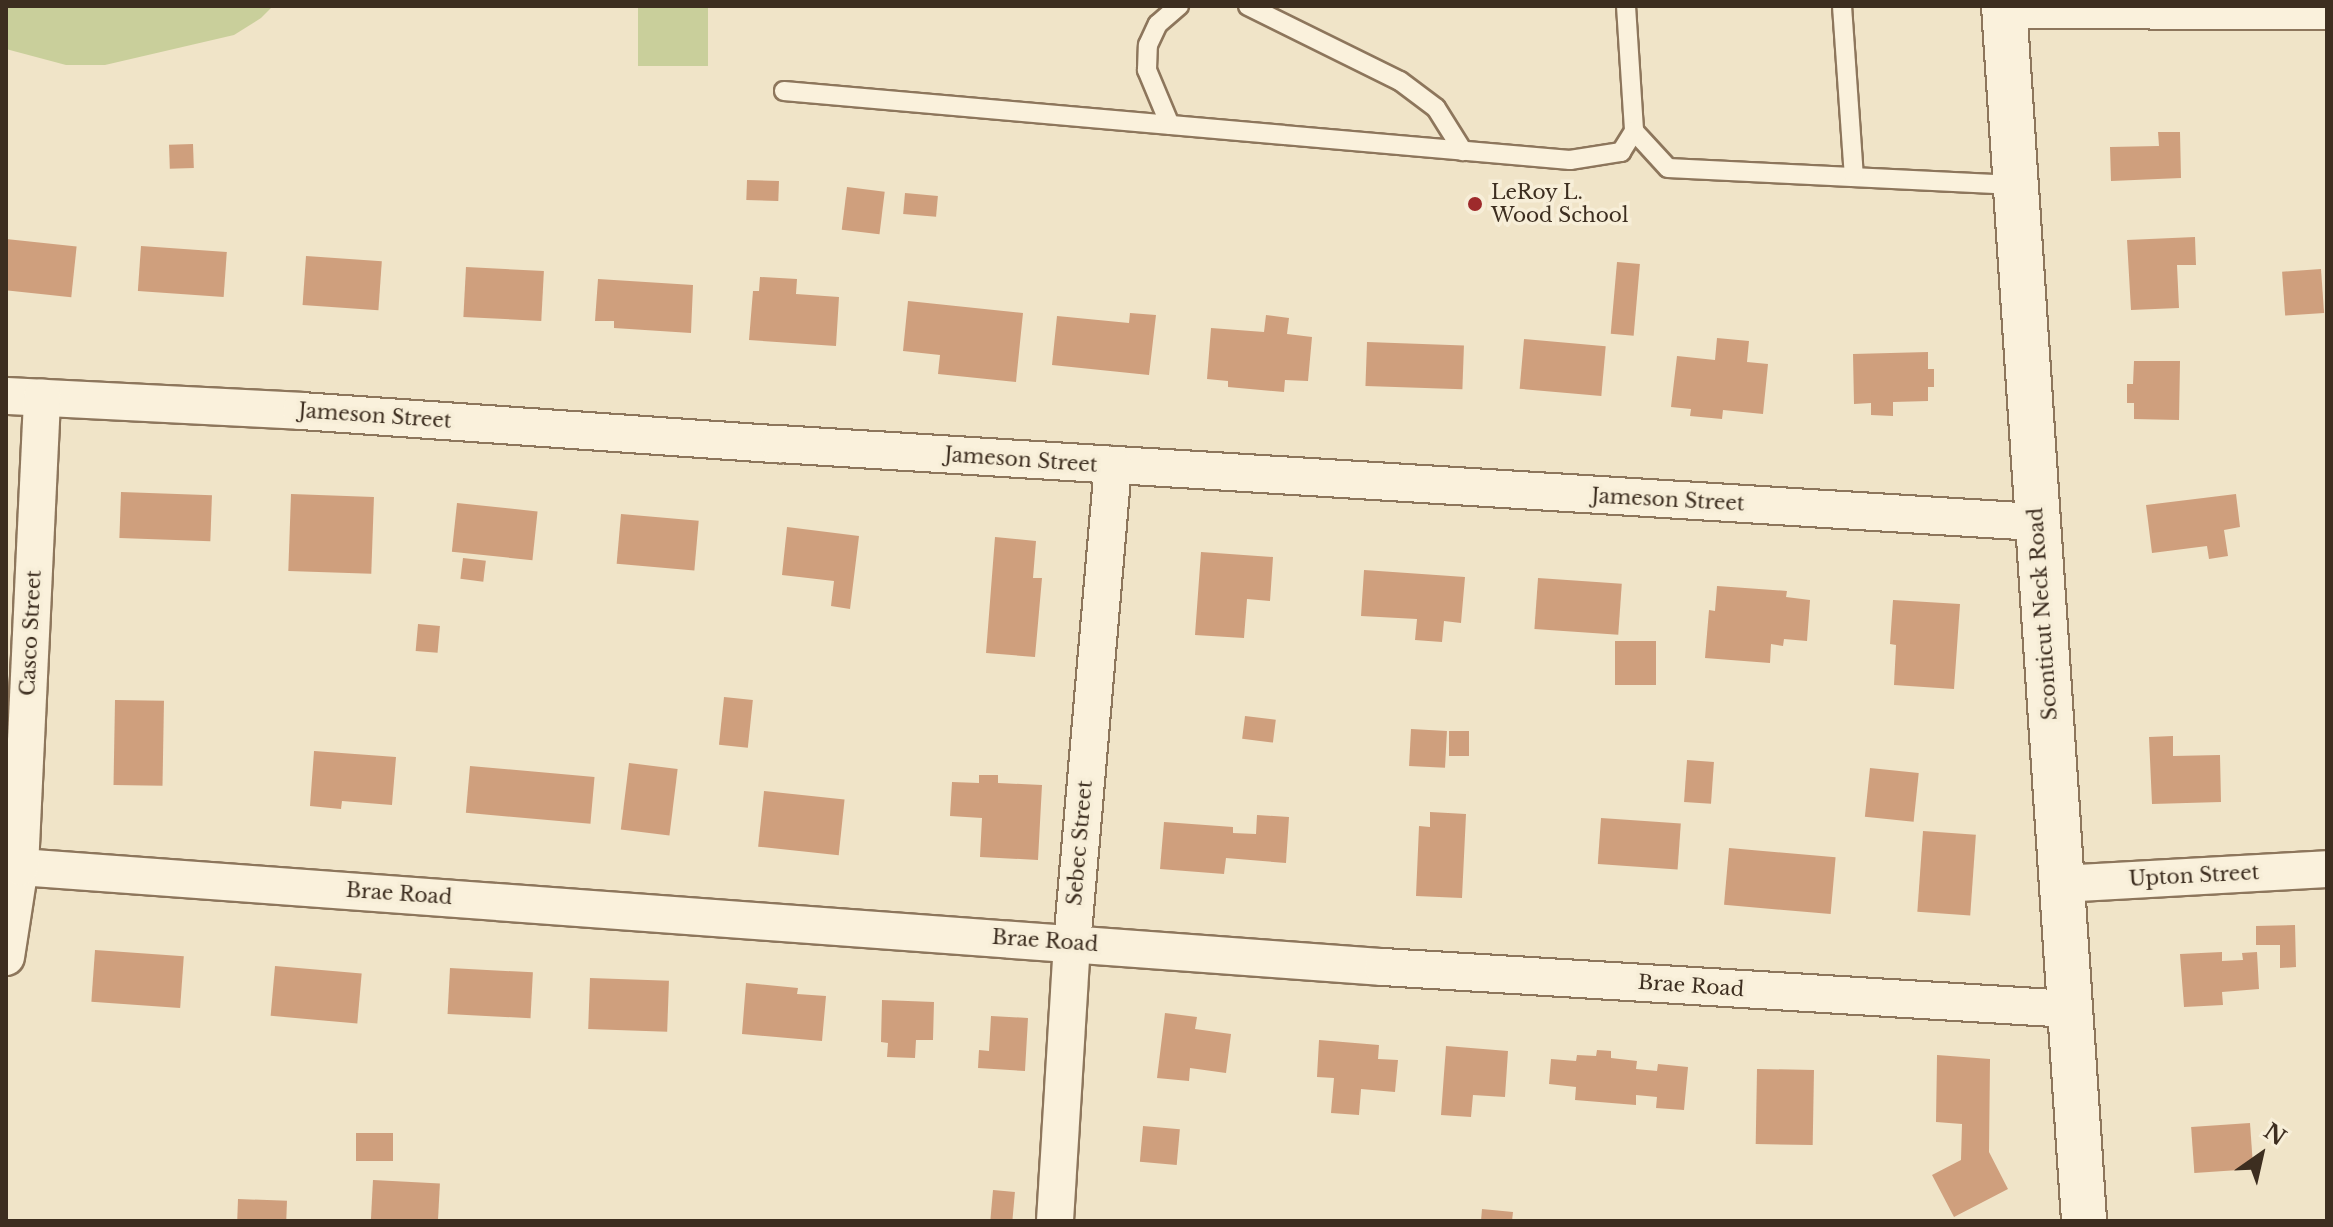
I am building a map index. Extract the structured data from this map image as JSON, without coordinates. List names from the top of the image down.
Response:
{
  "streets": {
    "main road": ["Sconticut Neck Road"],
    "street": [
      "Jameson Street",
      "Casco Street",
      "Sebec Street",
      "Upton Street",
      "Brae Road"
    ]
  },
  "crossings": [
    ["Jameson Street", "Sconticut Neck Road"],
    ["Jameson Street", "Casco Street"],
    ["Jameson Street", "Sebec Street"],
    ["Sconticut Neck Road", "Upton Street"],
    ["Sconticut Neck Road", "Brae Road"],
    ["Casco Street", "Brae Road"],
    ["Sebec Street", "Brae Road"]
  ],
  "places": ["LeRoy L. Wood School"],
  "north": "top right"
}
